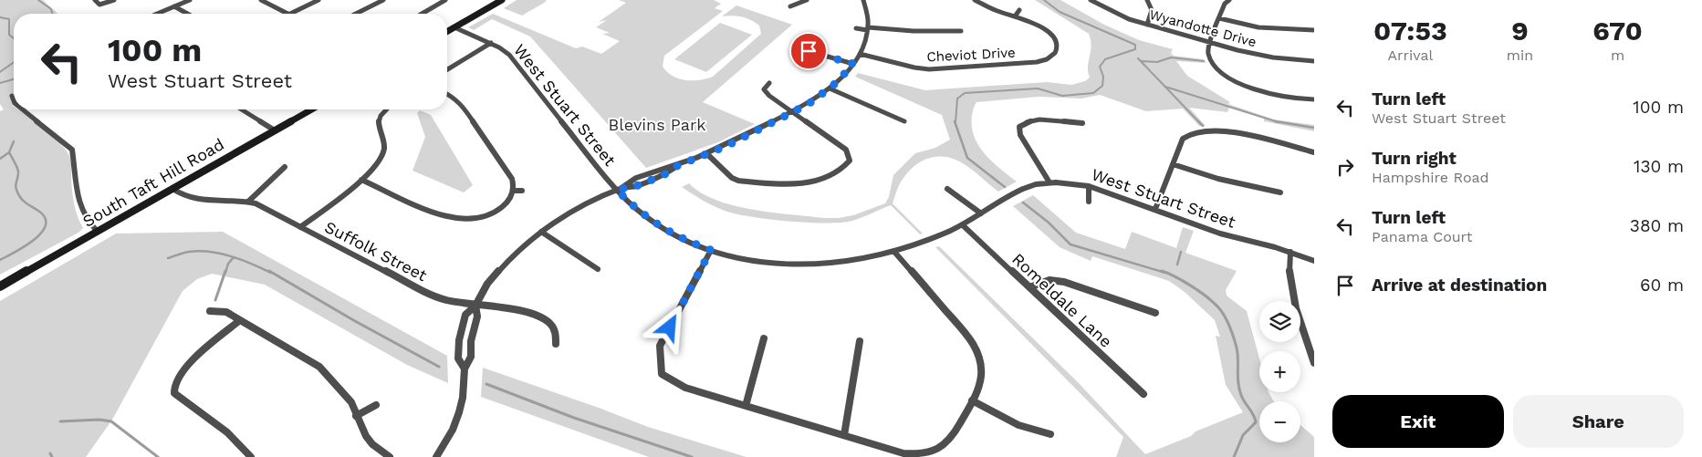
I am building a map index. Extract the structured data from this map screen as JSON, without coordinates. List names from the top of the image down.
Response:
{
  "streets": {
    "main road": ["South Taft Hill Road"],
    "street": [
      "Wyandotte Drive",
      "Cheviot Drive",
      "West Stuart Street",
      "Suffolk Street",
      "Romeldale Lane"
    ]
  },
  "crossings": [
    ["West Stuart Street", "Romeldale Lane"],
    ["South Taft Hill Road", "Suffolk Street"]
  ],
  "parks": ["Blevins Park"],
  "page": {
    "eta": [
      "07:53",
      "Arrival",
      "9",
      "min",
      "670",
      "m"
    ],
    "turn": ["100 m", "West Stuart Street"],
    "list": [
      {
        "name": "Turn left",
        "note": "West Stuart Street",
        "value": "100 m"
      },
      {
        "name": "Turn right",
        "note": "Hampshire Road",
        "value": "130 m"
      },
      {
        "name": "Turn left",
        "note": "Panama Court",
        "value": "380 m"
      },
      {
        "name": "Arrive at destination",
        "value": "60 m"
      }
    ],
    "map_buttons": ["+", "−"],
    "buttons": ["Exit", "Share"]
  }
}
